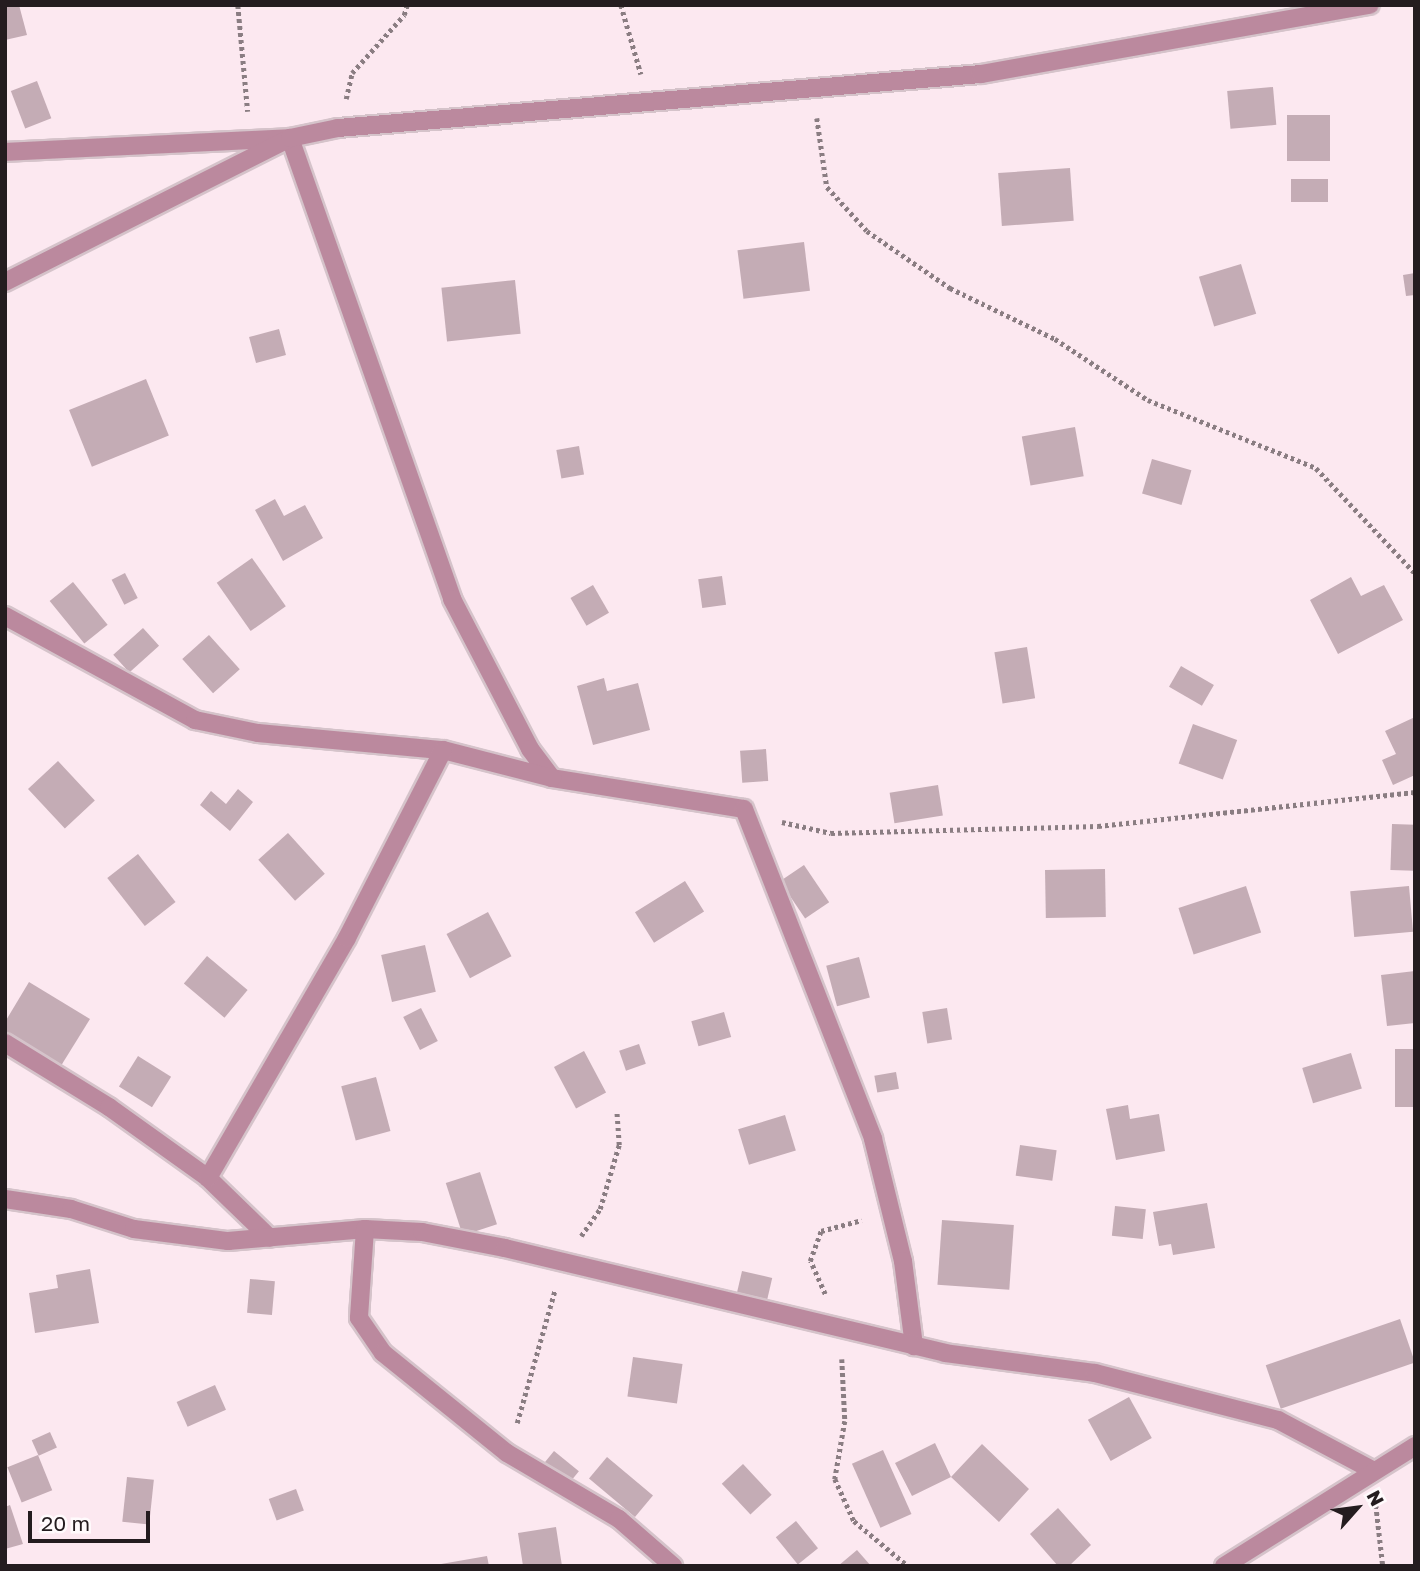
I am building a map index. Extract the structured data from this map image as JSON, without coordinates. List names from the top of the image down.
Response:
{
  "scale_bar": "20 m",
  "north": "top right"
}
